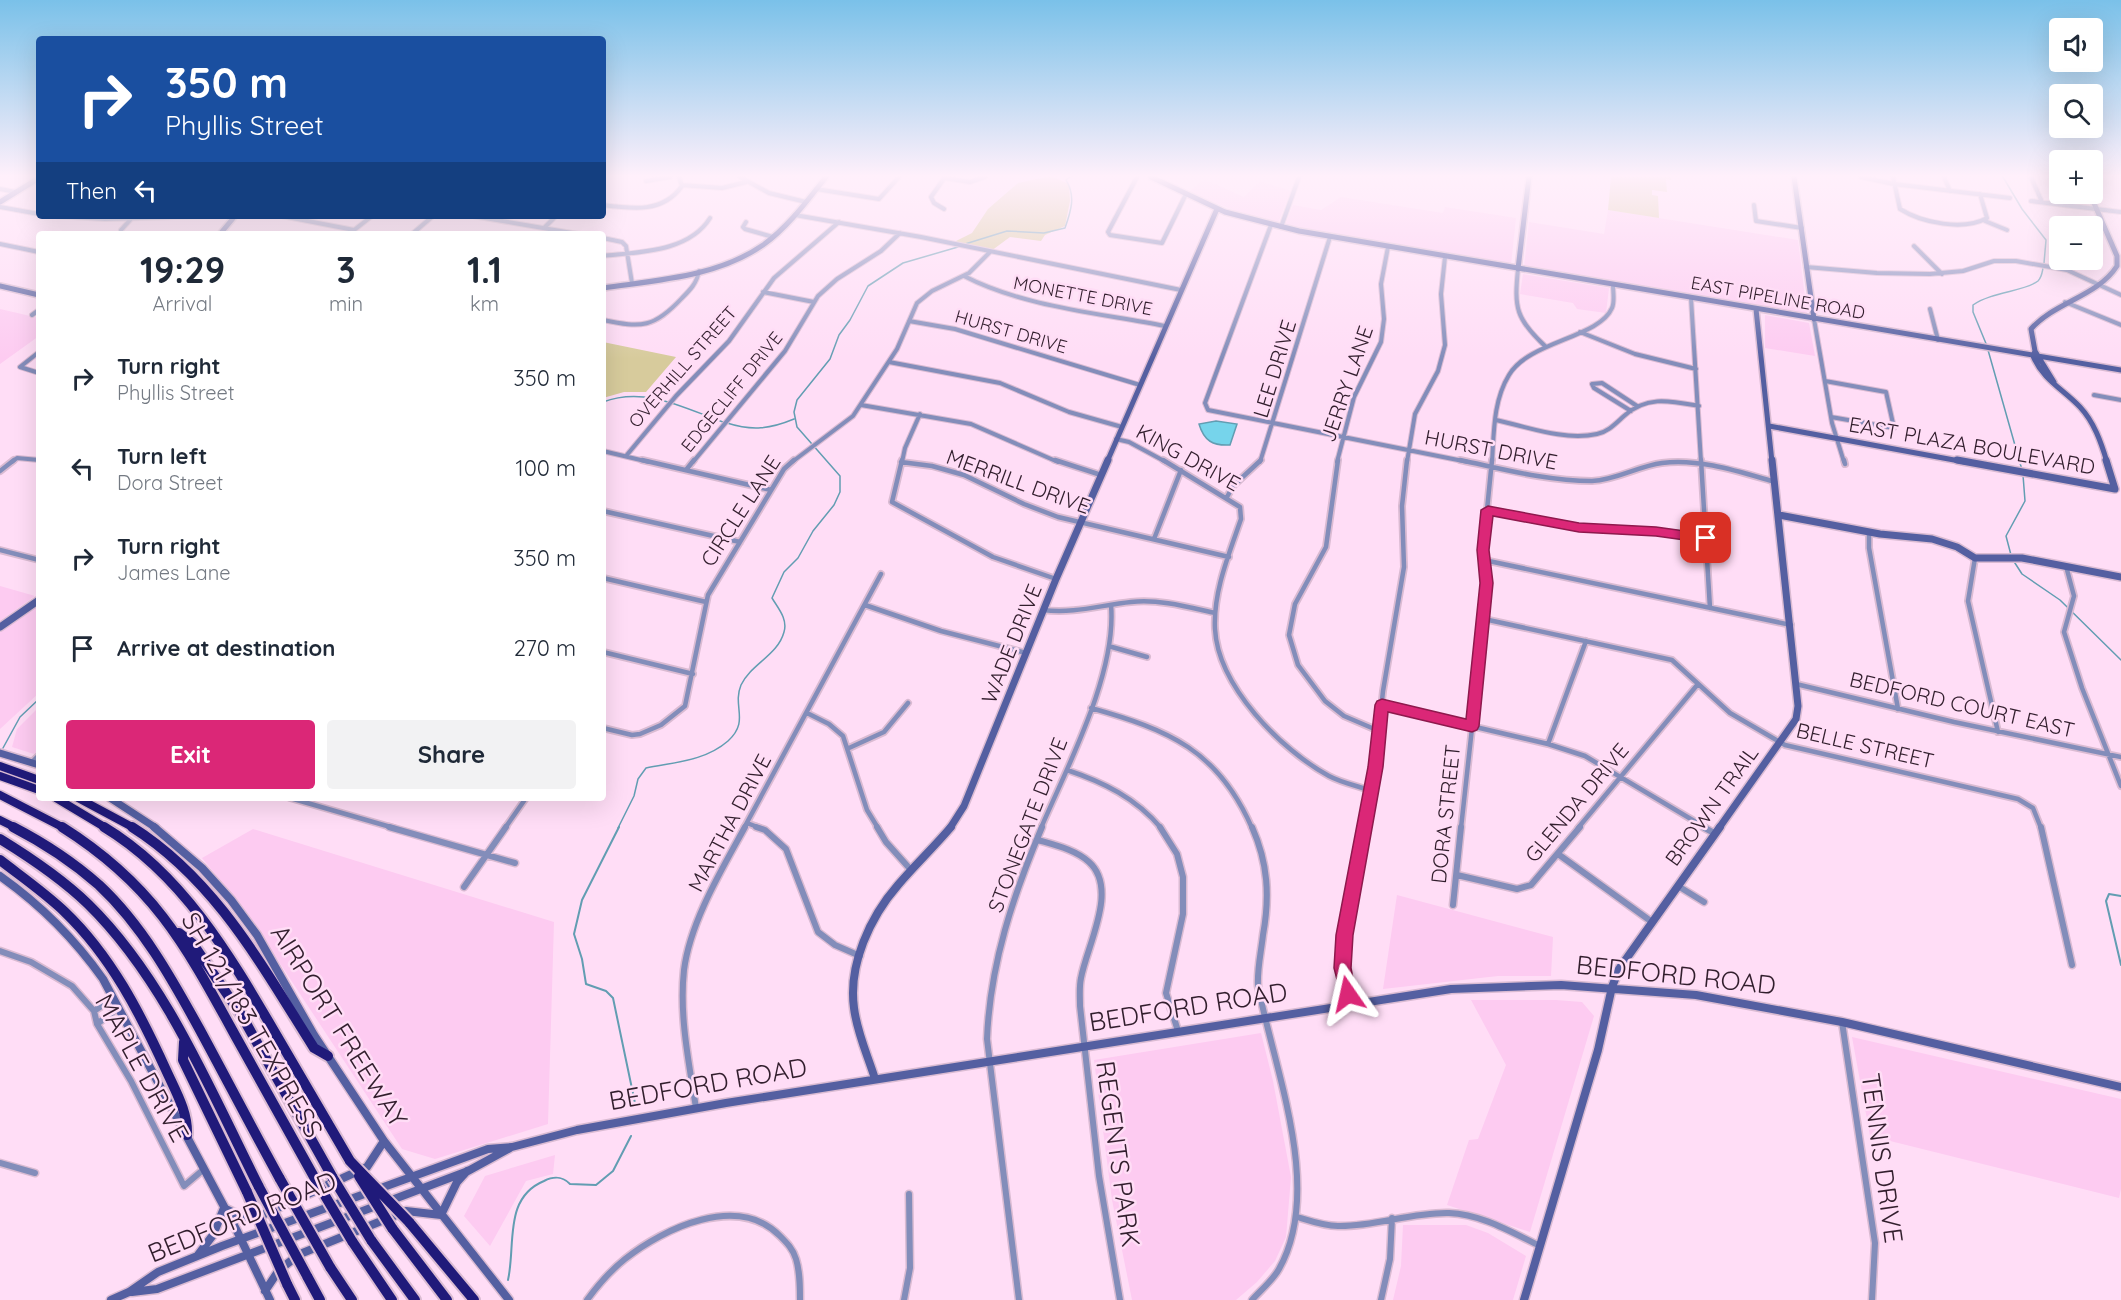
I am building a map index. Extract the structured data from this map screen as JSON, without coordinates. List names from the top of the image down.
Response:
{
  "streets": {
    "highway": ["SH 121/183 TEXPRESS"],
    "main road": [
      "EAST PIPELINE ROAD",
      "EAST PLAZA BOULEVARD",
      "WADE DRIVE",
      "BROWN TRAIL",
      "BEDFORD ROAD",
      "AIRPORT FREEWAY"
    ],
    "street": [
      "MONETTE DRIVE",
      "HURST DRIVE",
      "OVERHILL STREET",
      "LEE DRIVE",
      "JERRY LANE",
      "EDGECLIFF DRIVE",
      "KING DRIVE",
      "MERRILL DRIVE",
      "CIRCLE LANE",
      "BEDFORD COURT EAST",
      "BELLE STREET",
      "GLENDA DRIVE",
      "DORA STREET",
      "MARTHA DRIVE",
      "STONEGATE DRIVE",
      "MAPLE DRIVE",
      "REGENTS PARK",
      "TENNIS DRIVE"
    ]
  },
  "crossings": [
    ["MONETTE DRIVE", "CIRCLE LANE"],
    ["MONETTE DRIVE", "WADE DRIVE"],
    ["EAST PIPELINE ROAD", "JERRY LANE"],
    ["EAST PIPELINE ROAD", "BROWN TRAIL"],
    ["EAST PIPELINE ROAD", "DORA STREET"],
    ["HURST DRIVE", "LEE DRIVE"],
    ["HURST DRIVE", "JERRY LANE"],
    ["HURST DRIVE", "CIRCLE LANE"],
    ["HURST DRIVE", "WADE DRIVE"],
    ["HURST DRIVE", "BROWN TRAIL"],
    ["HURST DRIVE", "DORA STREET"],
    ["LEE DRIVE", "KING DRIVE"],
    ["EAST PLAZA BOULEVARD", "BROWN TRAIL"],
    ["KING DRIVE", "MERRILL DRIVE"],
    ["KING DRIVE", "CIRCLE LANE"],
    ["KING DRIVE", "WADE DRIVE"],
    ["MERRILL DRIVE", "WADE DRIVE"],
    ["WADE DRIVE", "BEDFORD ROAD"],
    ["BEDFORD COURT EAST", "BROWN TRAIL"],
    ["BELLE STREET", "GLENDA DRIVE"],
    ["BELLE STREET", "BROWN TRAIL"],
    ["BELLE STREET", "DORA STREET"],
    ["GLENDA DRIVE", "DORA STREET"],
    ["BROWN TRAIL", "BEDFORD ROAD"],
    ["MARTHA DRIVE", "BEDFORD ROAD"],
    ["STONEGATE DRIVE", "BEDFORD ROAD"],
    ["STONEGATE DRIVE", "REGENTS PARK"],
    ["BEDFORD ROAD", "AIRPORT FREEWAY"],
    ["BEDFORD ROAD", "REGENTS PARK"],
    ["BEDFORD ROAD", "TENNIS DRIVE"]
  ],
  "page": {
    "map_buttons": ["+", "−"],
    "turn": ["350 m", "Phyllis Street"],
    "then": "Then",
    "eta": [
      "19:29",
      "Arrival",
      "3",
      "min",
      "1.1",
      "km"
    ],
    "list": [
      {
        "name": "Turn right",
        "note": "Phyllis Street",
        "value": "350 m"
      },
      {
        "name": "Turn left",
        "note": "Dora Street",
        "value": "100 m"
      },
      {
        "name": "Turn right",
        "note": "James Lane",
        "value": "350 m"
      },
      {
        "name": "Arrive at destination",
        "value": "270 m"
      }
    ],
    "buttons": ["Exit", "Share"]
  }
}
